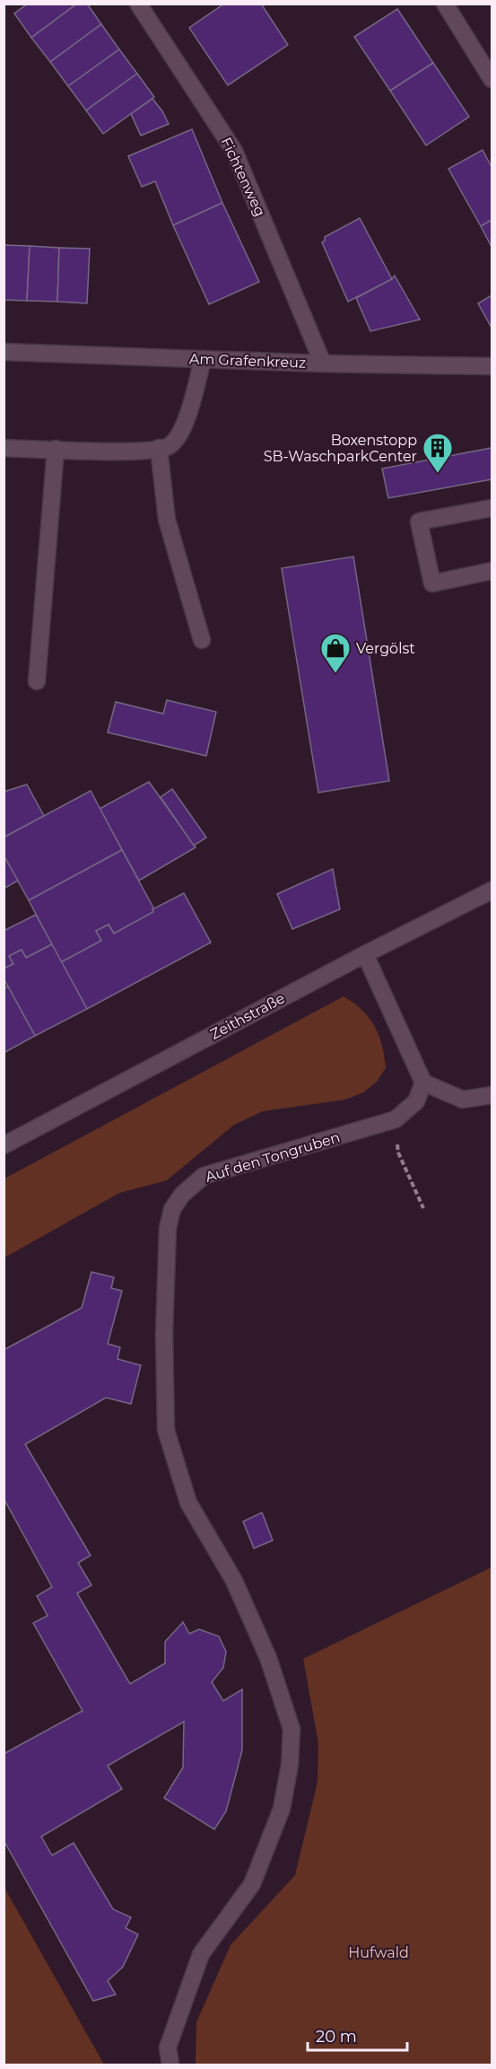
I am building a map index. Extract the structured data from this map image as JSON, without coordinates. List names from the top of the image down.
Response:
{
  "streets": {
    "street": [
      "Fichtenweg",
      "Am Grafenkreuz",
      "Zeithstraße",
      "Auf den Tongruben"
    ]
  },
  "crossings": [
    ["Fichtenweg", "Am Grafenkreuz"]
  ],
  "parks": ["Hufwald"],
  "places": {
    "building": ["Boxenstopp SB-WaschparkCenter"],
    "shop": ["Vergölst"]
  },
  "scale_bar": "20 m"
}
